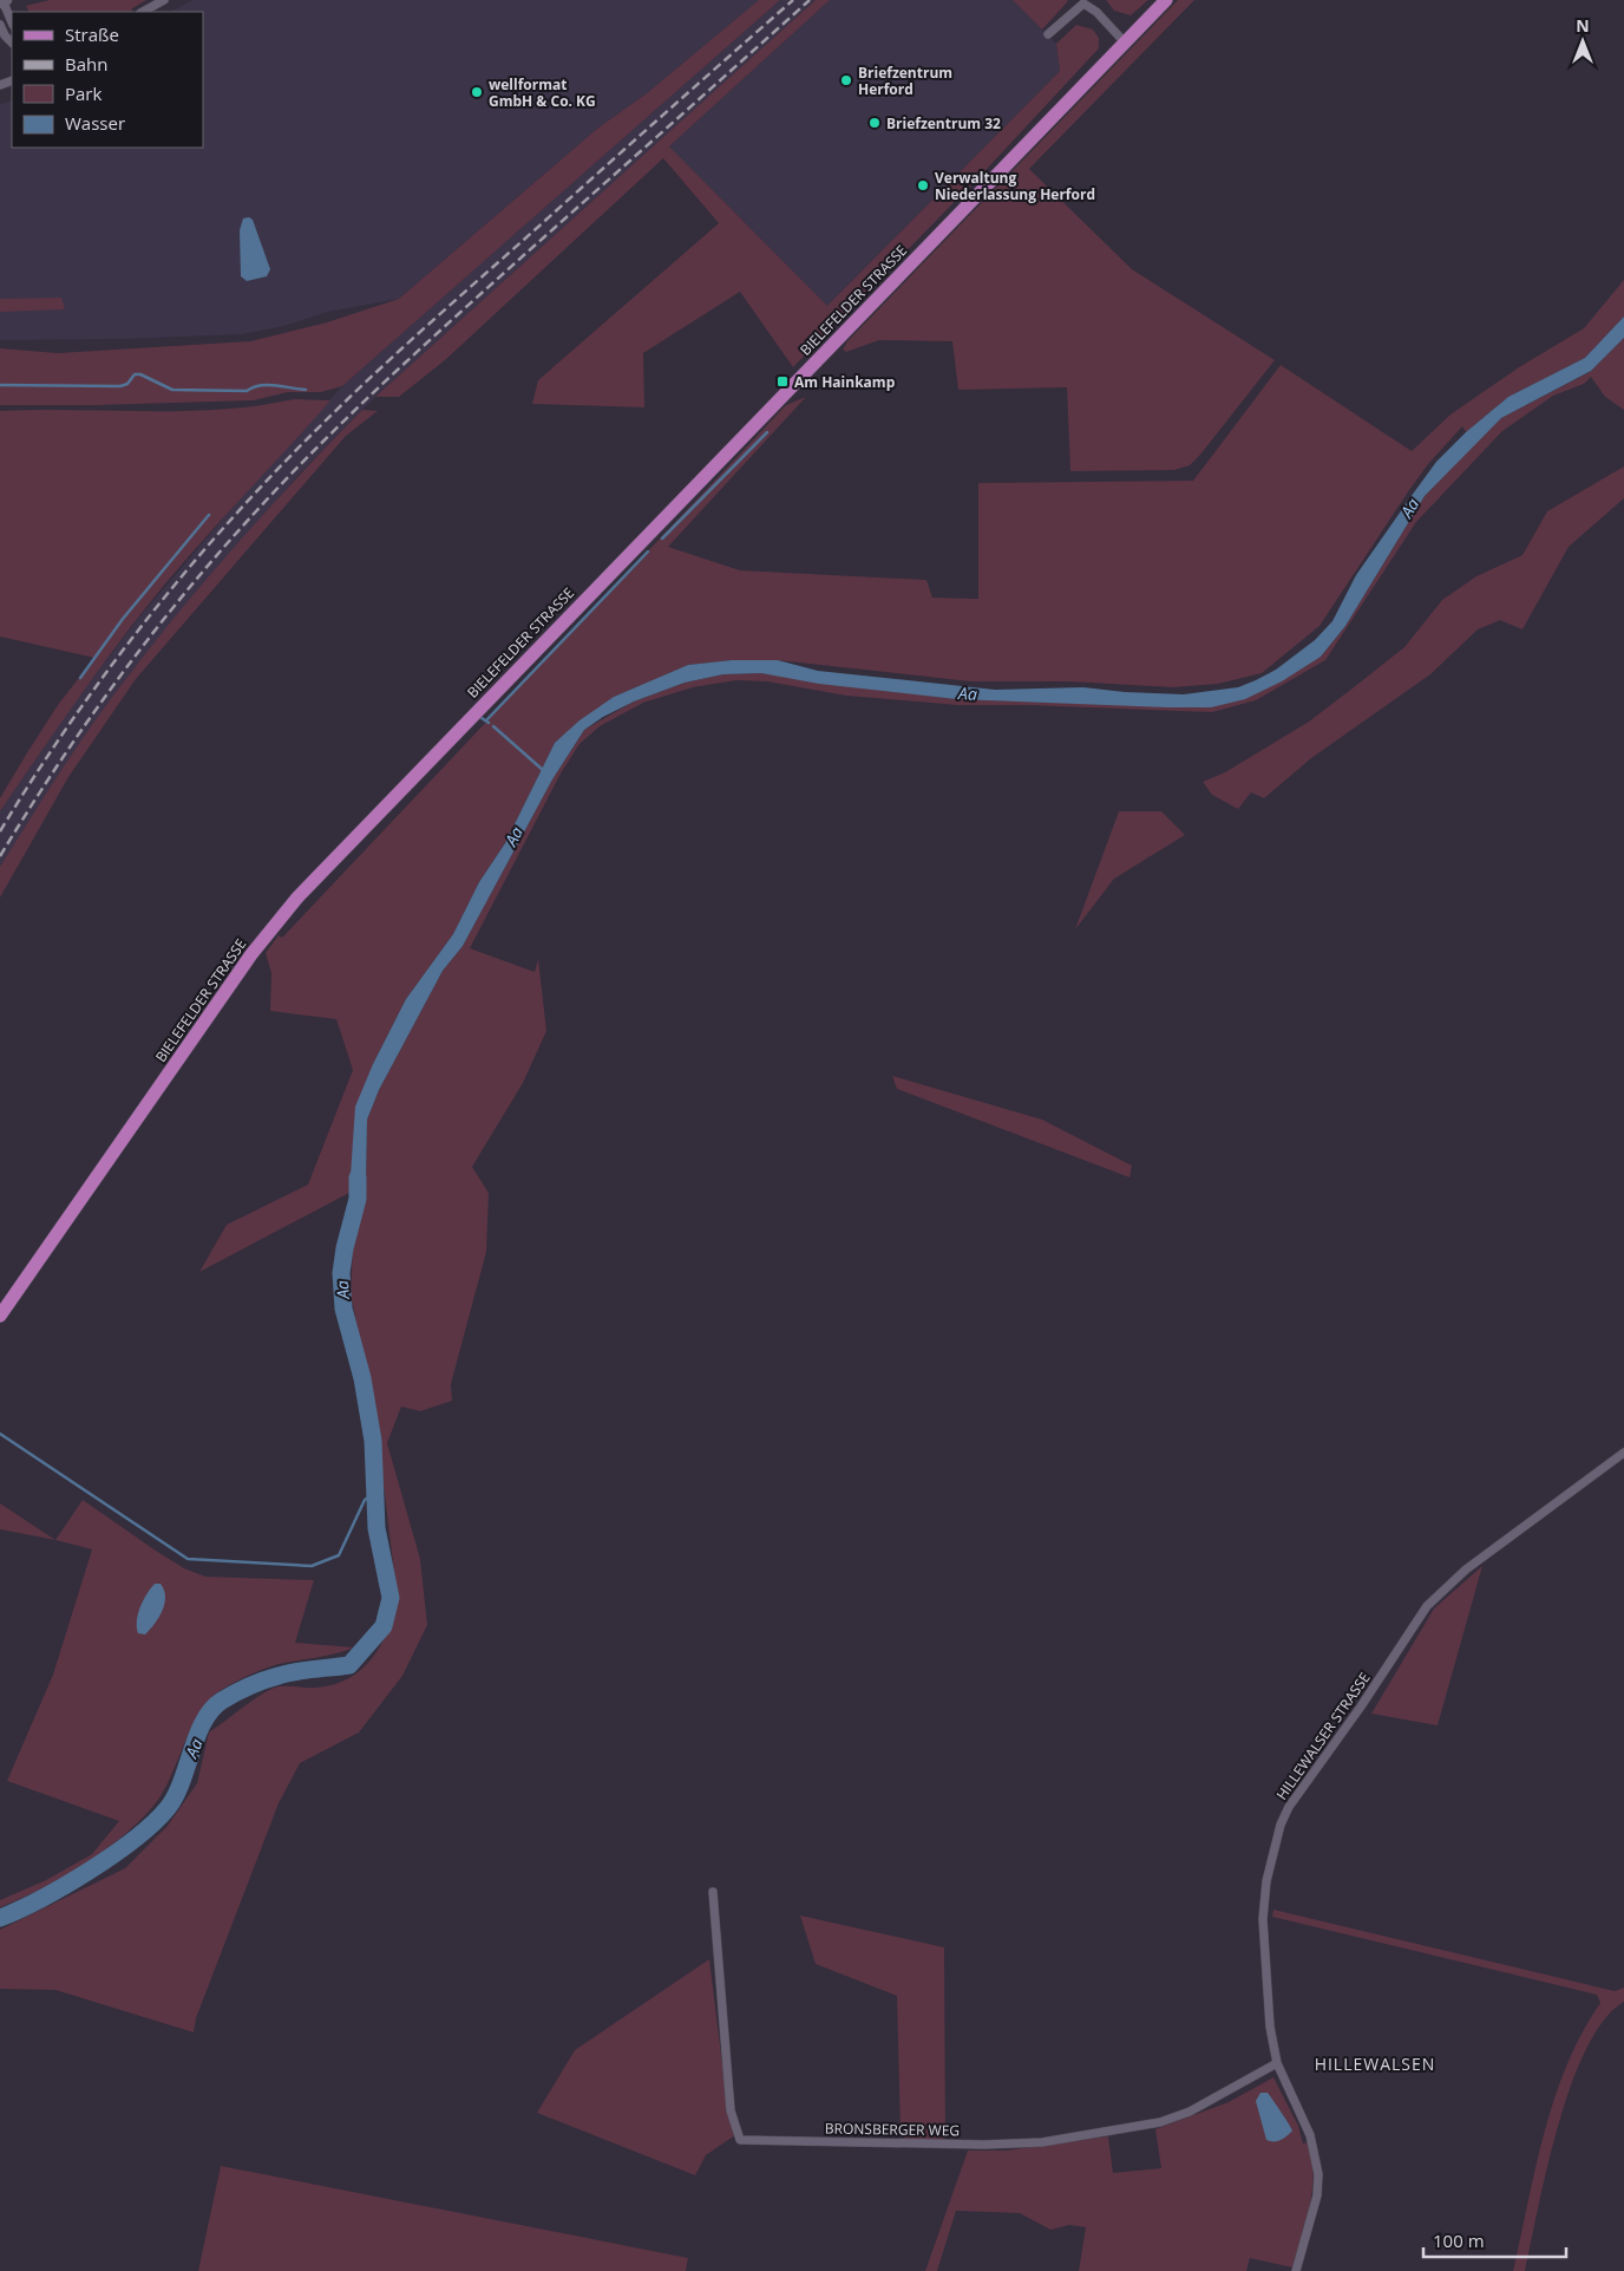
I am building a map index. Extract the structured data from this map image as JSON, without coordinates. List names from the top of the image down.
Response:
{
  "streets": {
    "main road": ["BIELEFELDER STRASSE"],
    "street": ["HILLEWALSER STRASSE", "BRONSBERGER WEG"]
  },
  "crossings": [
    ["HILLEWALSER STRASSE", "BRONSBERGER WEG"]
  ],
  "districts": ["HILLEWALSEN"],
  "water": ["Aa"],
  "places": {
    "other": [
      "Briefzentrum Herford",
      "wellformat GmbH & Co. KG",
      "Briefzentrum 32",
      "Verwaltung Niederlassung Herford"
    ],
    "transit": ["Am Hainkamp"]
  },
  "legend": [
    "Straße",
    "Bahn",
    "Park",
    "Wasser"
  ],
  "scale_bar": "100 m",
  "north": "top"
}
